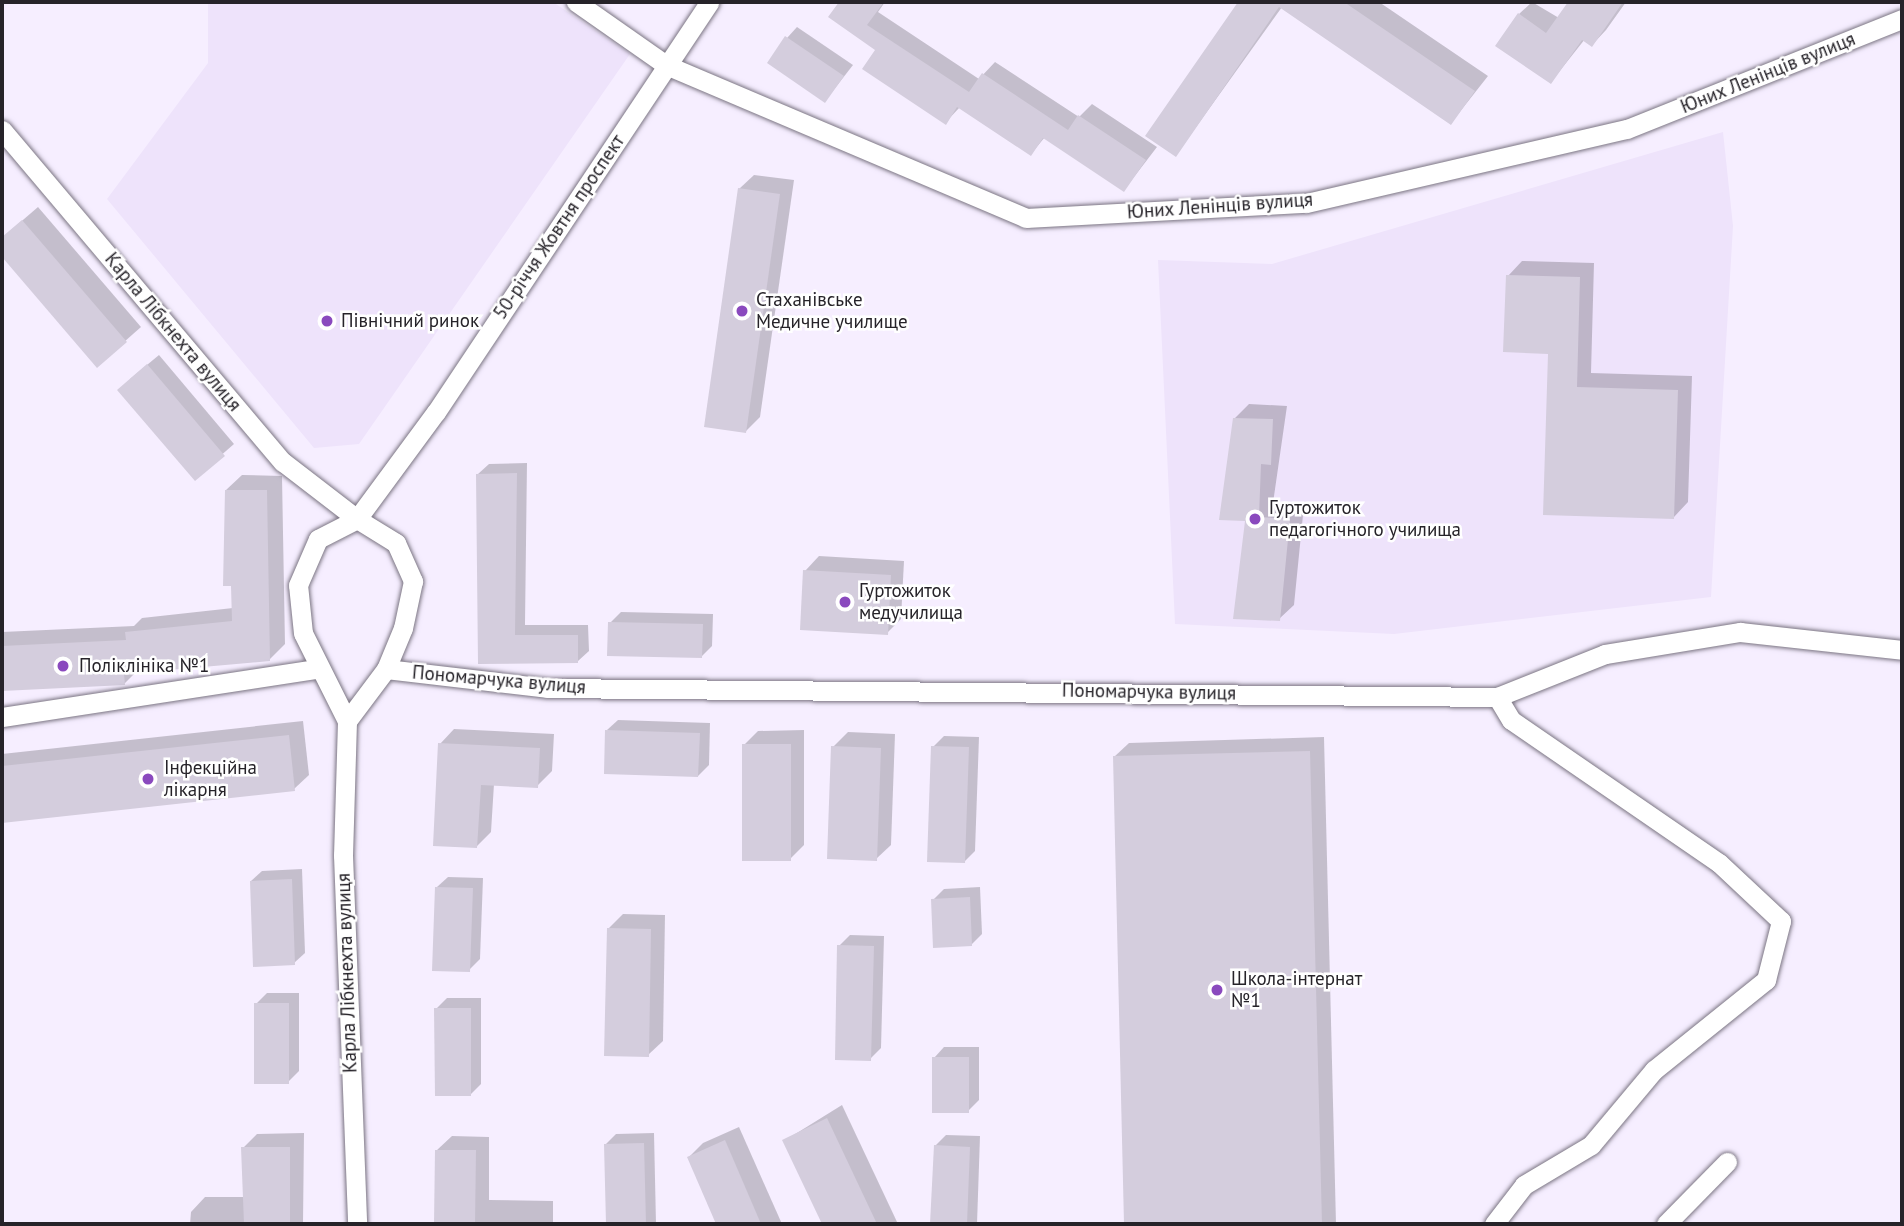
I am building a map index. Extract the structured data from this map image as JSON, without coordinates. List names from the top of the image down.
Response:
{
  "streets": {
    "street": [
      "Юних Ленінців вулиця",
      "50-річчя Жовтня проспект",
      "Карла Лібкнехта вулиця",
      "Пономарчука вулиця"
    ]
  },
  "crossings": [
    ["Юних Ленінців вулиця", "50-річчя Жовтня проспект"],
    ["50-річчя Жовтня проспект", "Карла Лібкнехта вулиця"],
    ["Карла Лібкнехта вулиця", "Пономарчука вулиця"]
  ],
  "places": [
    "Стаханівське Медичне училище",
    "Північний ринок",
    "Гуртожиток педагогічного училища",
    "Гуртожиток медучилища",
    "Поліклініка №1",
    "Інфекційна лікарня",
    "Школа-інтернат №1"
  ]
}
